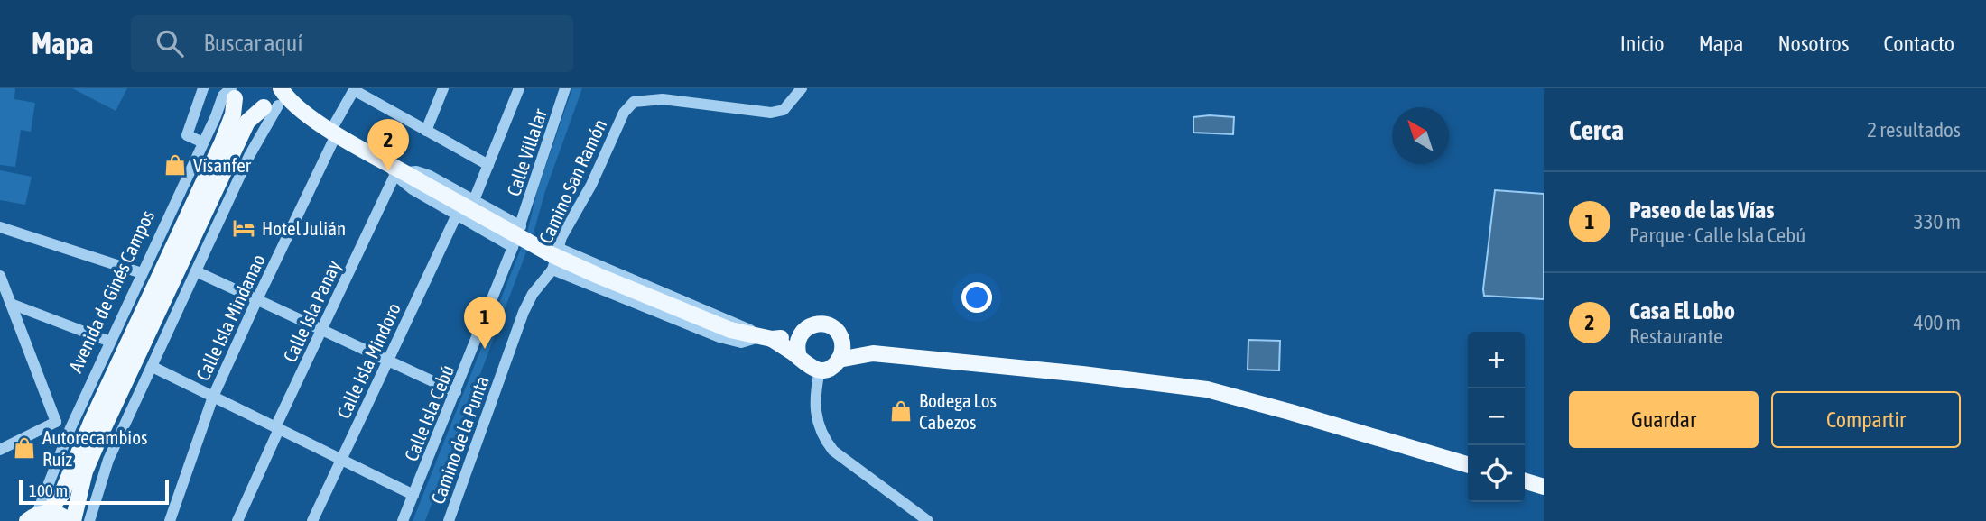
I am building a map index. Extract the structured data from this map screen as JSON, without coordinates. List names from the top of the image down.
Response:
{
  "streets": {
    "main road": ["Avenida de Ginés Campos"],
    "street": [
      "Calle Villalar",
      "Camino San Ramón",
      "Calle Isla Panay",
      "Calle Isla Mindanao",
      "Calle Isla Mindoro",
      "Calle Isla Cebú",
      "Camino de la Punta"
    ]
  },
  "crossings": [
    ["Calle Villalar", "Calle Isla Cebú"],
    ["Camino San Ramón", "Camino de la Punta"]
  ],
  "places": {
    "shop": ["Visanfer", "Bodega Los Cabezos", "Autorecambios Ruíz"],
    "hotel": ["Hotel Julián"]
  },
  "scale_bar": "100 m",
  "north": "top left",
  "page": {
    "header": "Mapa",
    "search": "Buscar aquí",
    "nav": [
      "Inicio",
      "Mapa",
      "Nosotros",
      "Contacto"
    ],
    "heading": ["Cerca", "2 resultados"],
    "pins": ["2", "1"],
    "list": [
      {
        "mark": "1",
        "name": "Paseo de las Vías",
        "note": "Parque · Calle Isla Cebú",
        "value": "330 m"
      },
      {
        "mark": "2",
        "name": "Casa El Lobo",
        "note": "Restaurante",
        "value": "400 m"
      }
    ],
    "map_buttons": ["+", "−"],
    "buttons": ["Guardar", "Compartir"],
    "scale": "100 m"
  }
}
